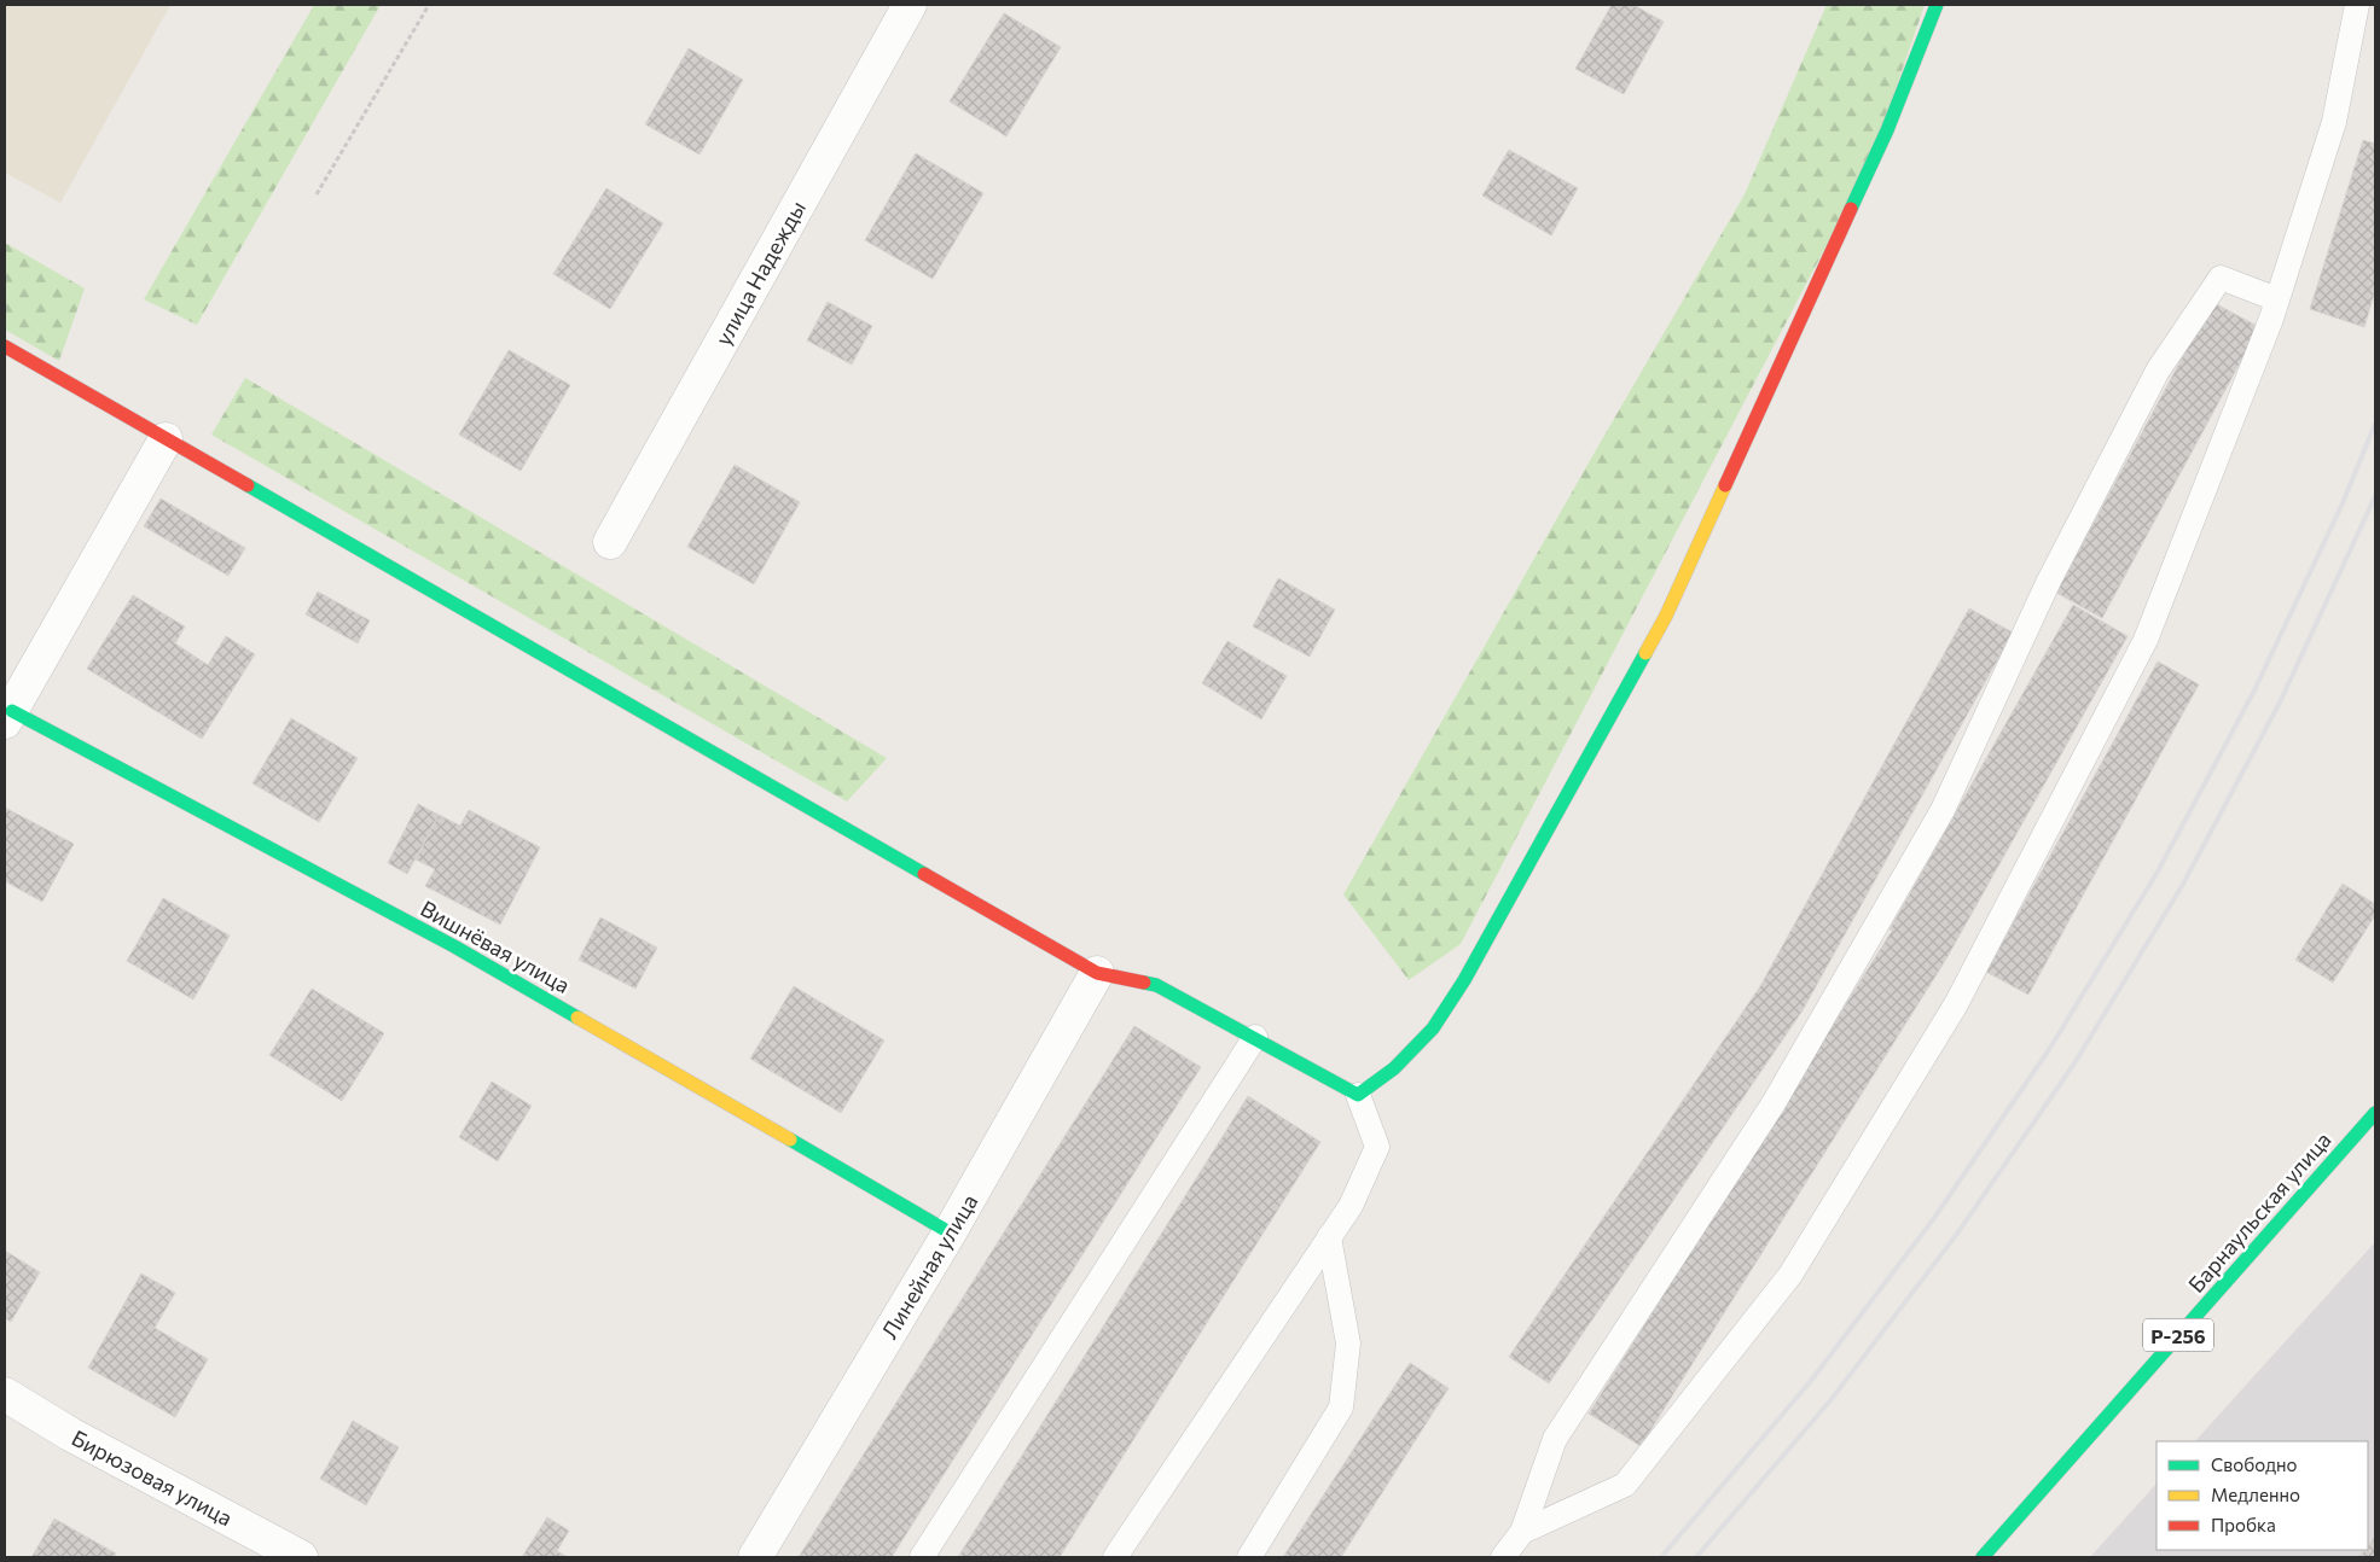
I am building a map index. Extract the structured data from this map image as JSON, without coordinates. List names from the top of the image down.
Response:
{
  "streets": {
    "main road": ["Вишнёвая улица", "Барнаульская улица", "Р-256"],
    "street": ["улица Надежды", "Линейная улица", "Бирюзовая улица"]
  },
  "crossings": [
    ["Вишнёвая улица", "Линейная улица"]
  ],
  "legend": ["Свободно", "Медленно", "Пробка"]
}
